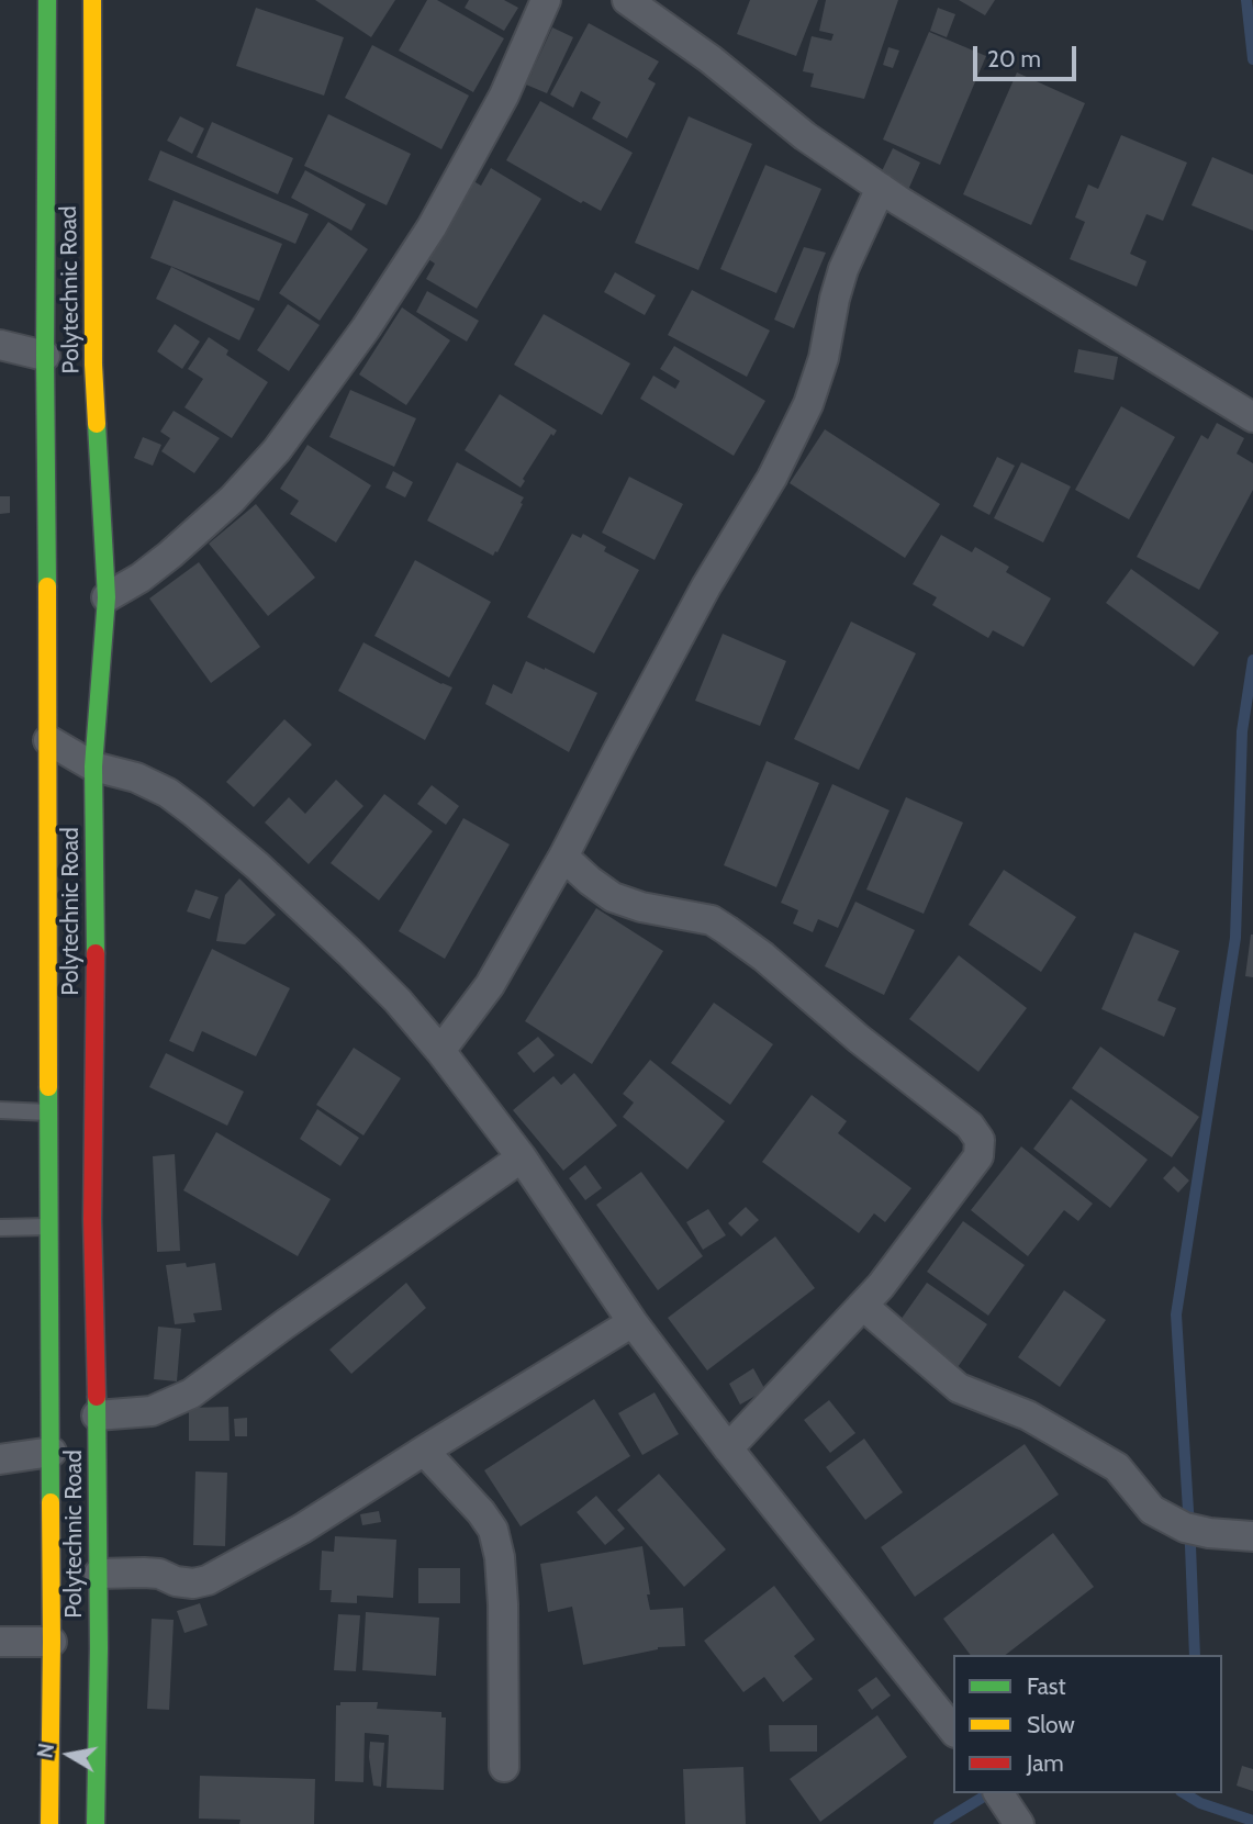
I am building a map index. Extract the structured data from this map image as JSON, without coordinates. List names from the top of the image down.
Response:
{
  "streets": {
    "main road": ["Polytechnic Road"]
  },
  "legend": ["Fast", "Slow", "Jam"],
  "scale_bar": "20 m",
  "north": "left"
}
